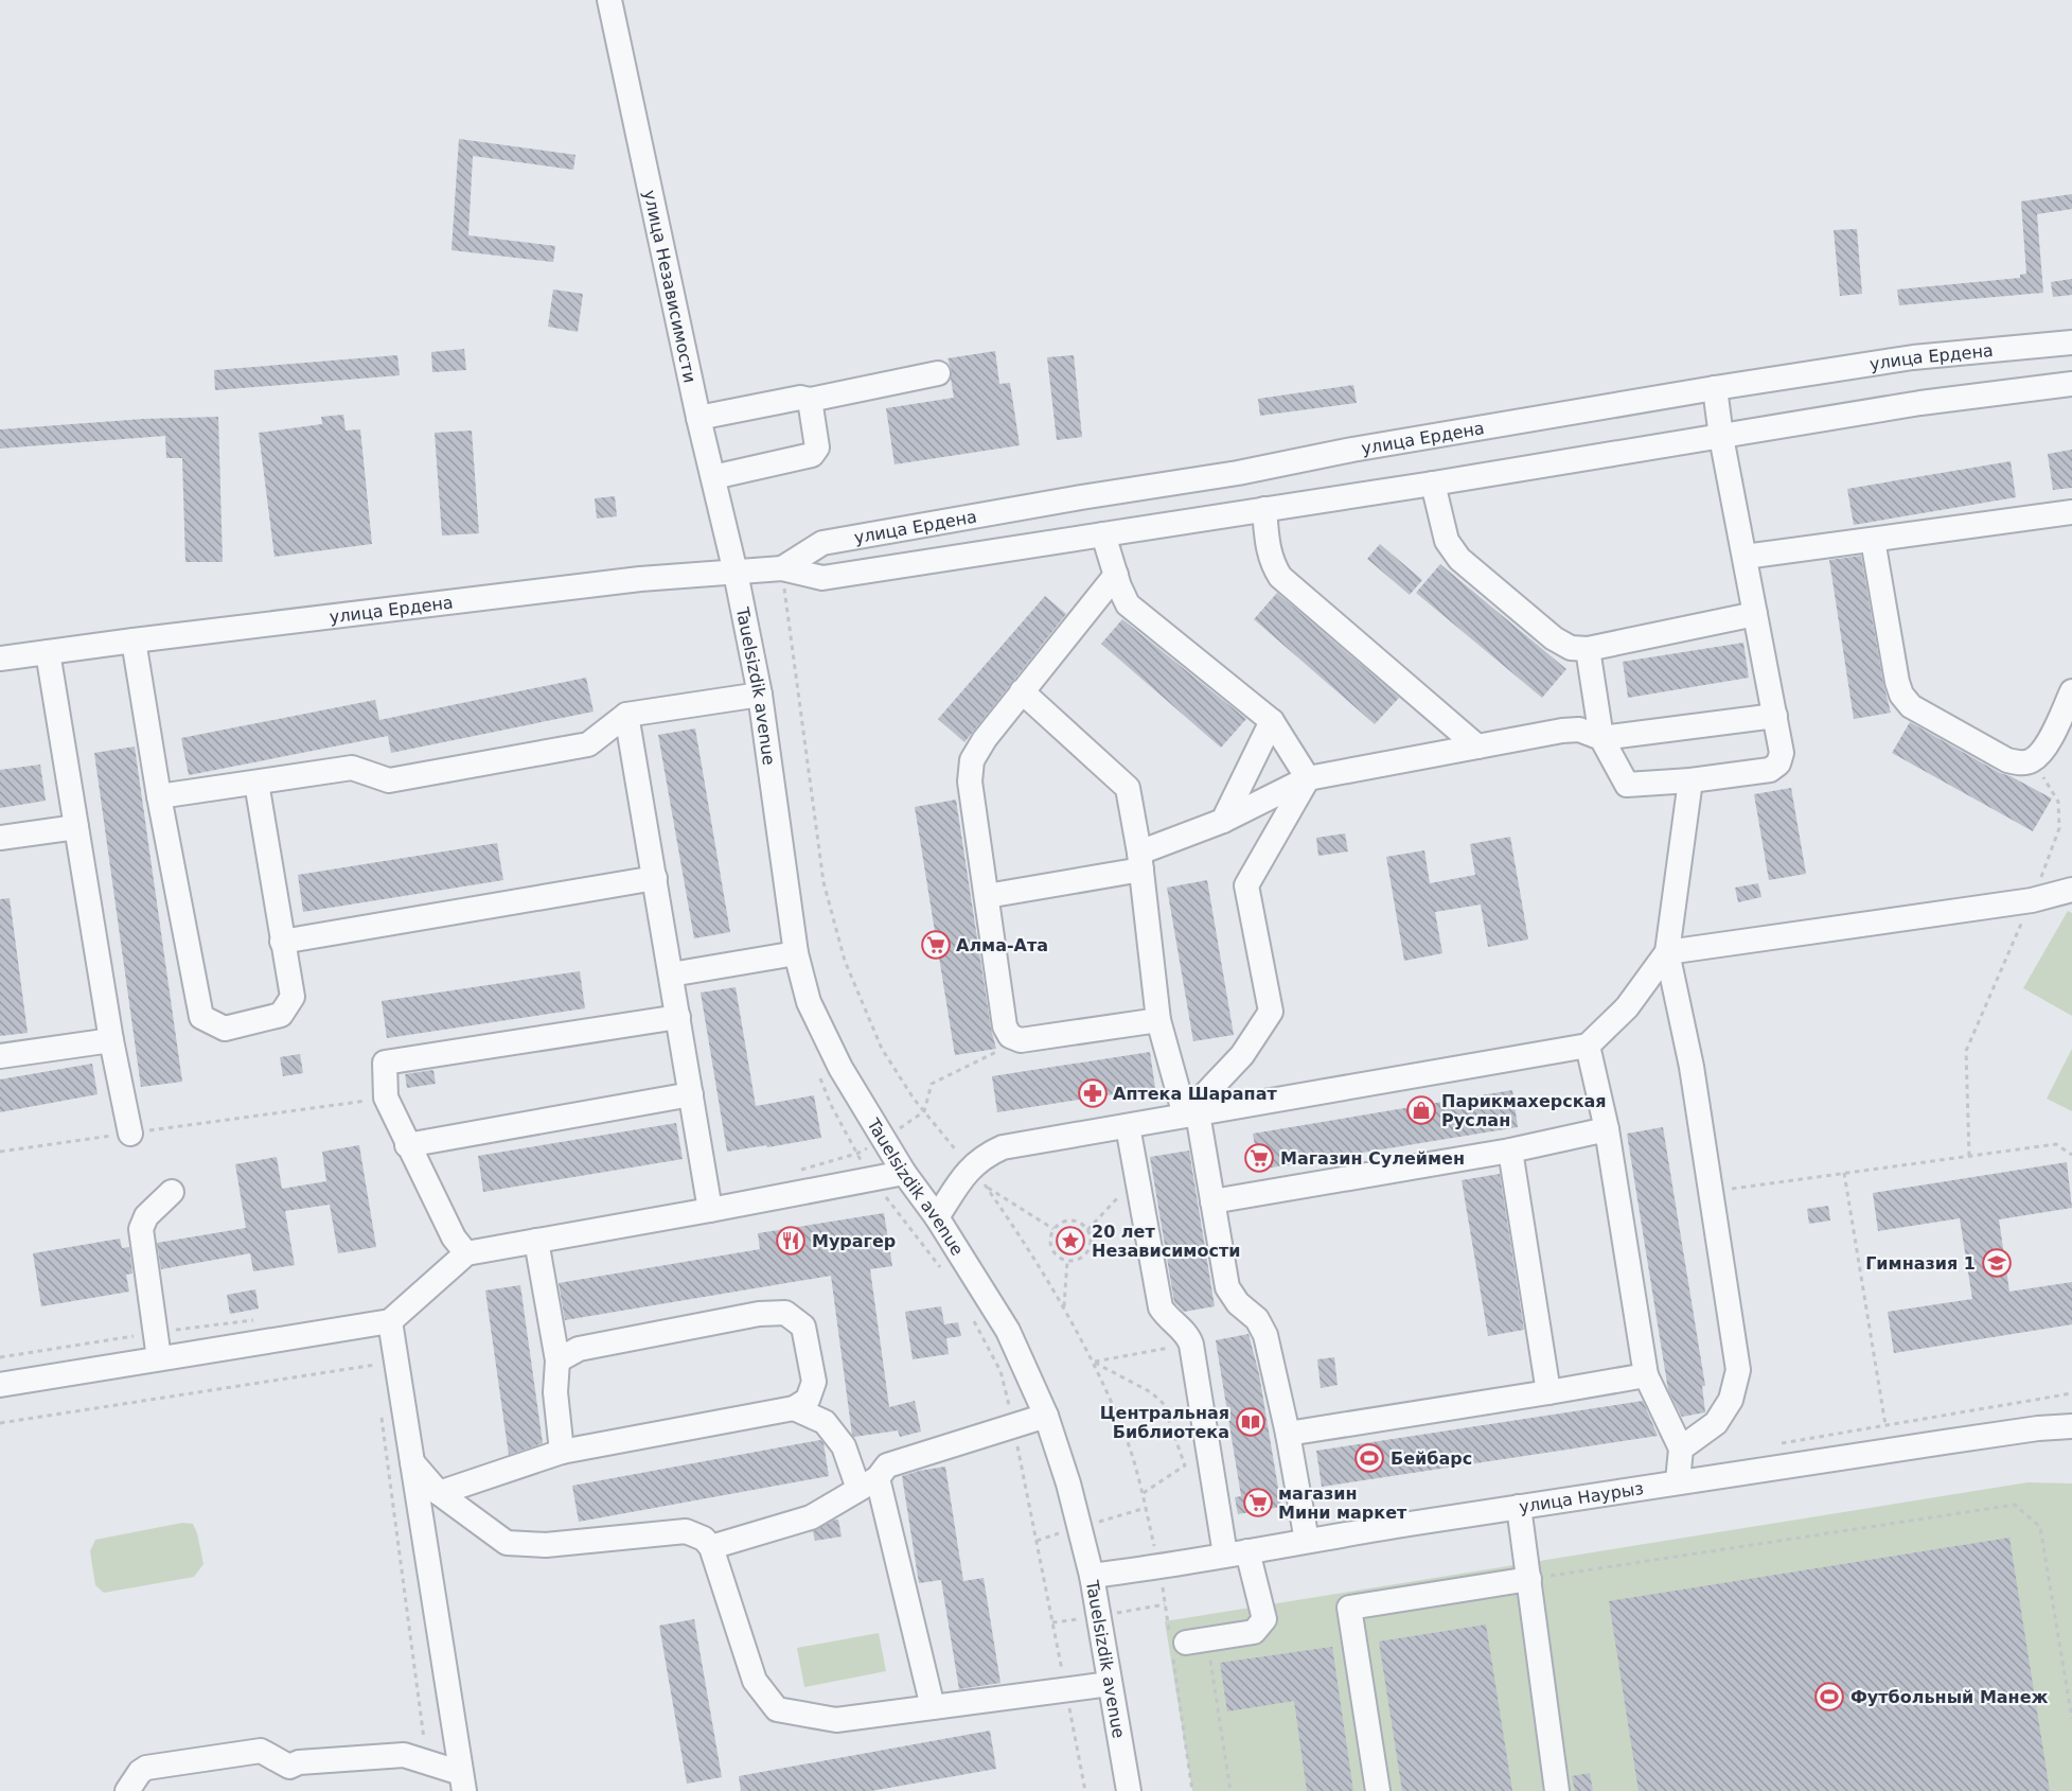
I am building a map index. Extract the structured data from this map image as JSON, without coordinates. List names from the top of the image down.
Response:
{
  "streets": {
    "street": [
      "улица Независимости",
      "улица Ердена",
      "Tauelsizdik avenue",
      "улица Наурыз"
    ]
  },
  "crossings": [
    ["улица Независимости", "улица Ердена"],
    ["улица Независимости", "Tauelsizdik avenue"],
    ["улица Ердена", "Tauelsizdik avenue"],
    ["Tauelsizdik avenue", "улица Наурыз"]
  ],
  "places": {
    "supermarket": ["Алма-Ата", "Магазин Сулеймен", "магазин Мини маркет"],
    "pharmacy": ["Аптека Шарапат"],
    "shop": ["Парикмахерская Руслан"],
    "restaurant": ["Мурагер"],
    "place": ["20 лет Независимости"],
    "school or university": ["Гимназия 1"],
    "library": ["Центральная Библиотека"],
    "sports": ["Бейбарс", "Футбольный Манеж"]
  }
}
